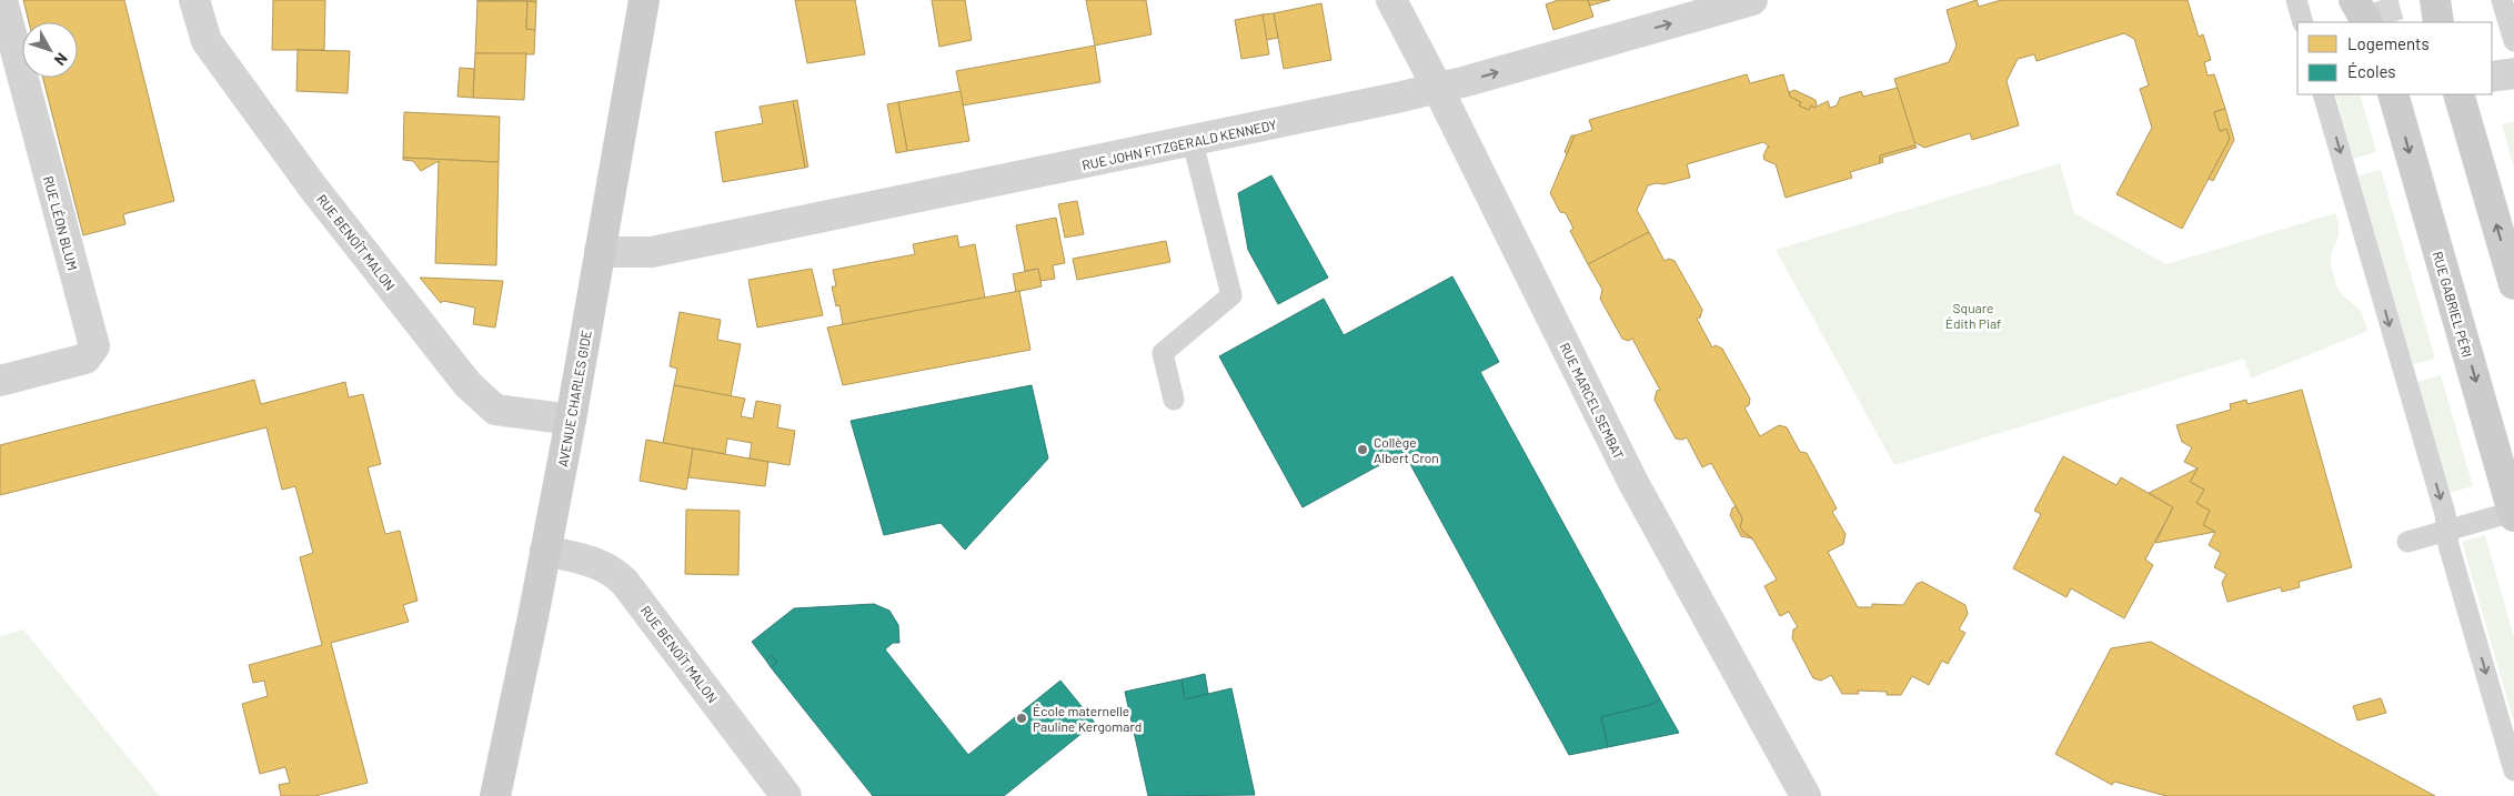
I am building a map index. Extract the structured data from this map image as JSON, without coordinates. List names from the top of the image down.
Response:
{
  "streets": {
    "main road": ["RUE GABRIEL PÉRI", "AVENUE CHARLES GIDE"],
    "street": [
      "RUE JOHN FITZGERALD KENNEDY",
      "RUE LÉON BLUM",
      "RUE BENOÎT MALON",
      "RUE MARCEL SEMBAT"
    ]
  },
  "crossings": [
    ["RUE JOHN FITZGERALD KENNEDY", "AVENUE CHARLES GIDE"],
    ["RUE JOHN FITZGERALD KENNEDY", "RUE MARCEL SEMBAT"],
    ["RUE BENOÎT MALON", "AVENUE CHARLES GIDE"]
  ],
  "parks": ["Square Édith Piaf"],
  "places": ["Collège Albert Cron", "École maternelle Pauline Kergomard"],
  "legend": ["Logements", "Écoles"],
  "north": "bottom right"
}
